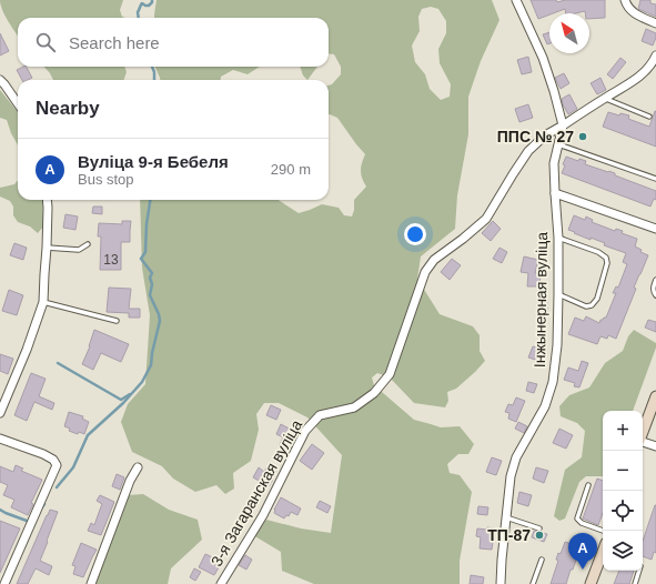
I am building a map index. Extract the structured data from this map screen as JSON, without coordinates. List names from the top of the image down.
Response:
{
  "streets": {
    "street": ["Інжынерная вуліца", "3-я Загаранская вуліца"]
  },
  "crossings": [
    ["Інжынерная вуліца", "3-я Загаранская вуліца"]
  ],
  "places": ["ППС № 27", "ТП-87"],
  "house_numbers": ["13"],
  "north": "top left",
  "page": {
    "search": "Search here",
    "heading": "Nearby",
    "list": [
      {
        "mark": "A",
        "name": "Вуліца 9-я Бебеля",
        "note": "Bus stop",
        "value": "290 m"
      }
    ],
    "map_buttons": ["+", "−"],
    "pins": "A"
  }
}
